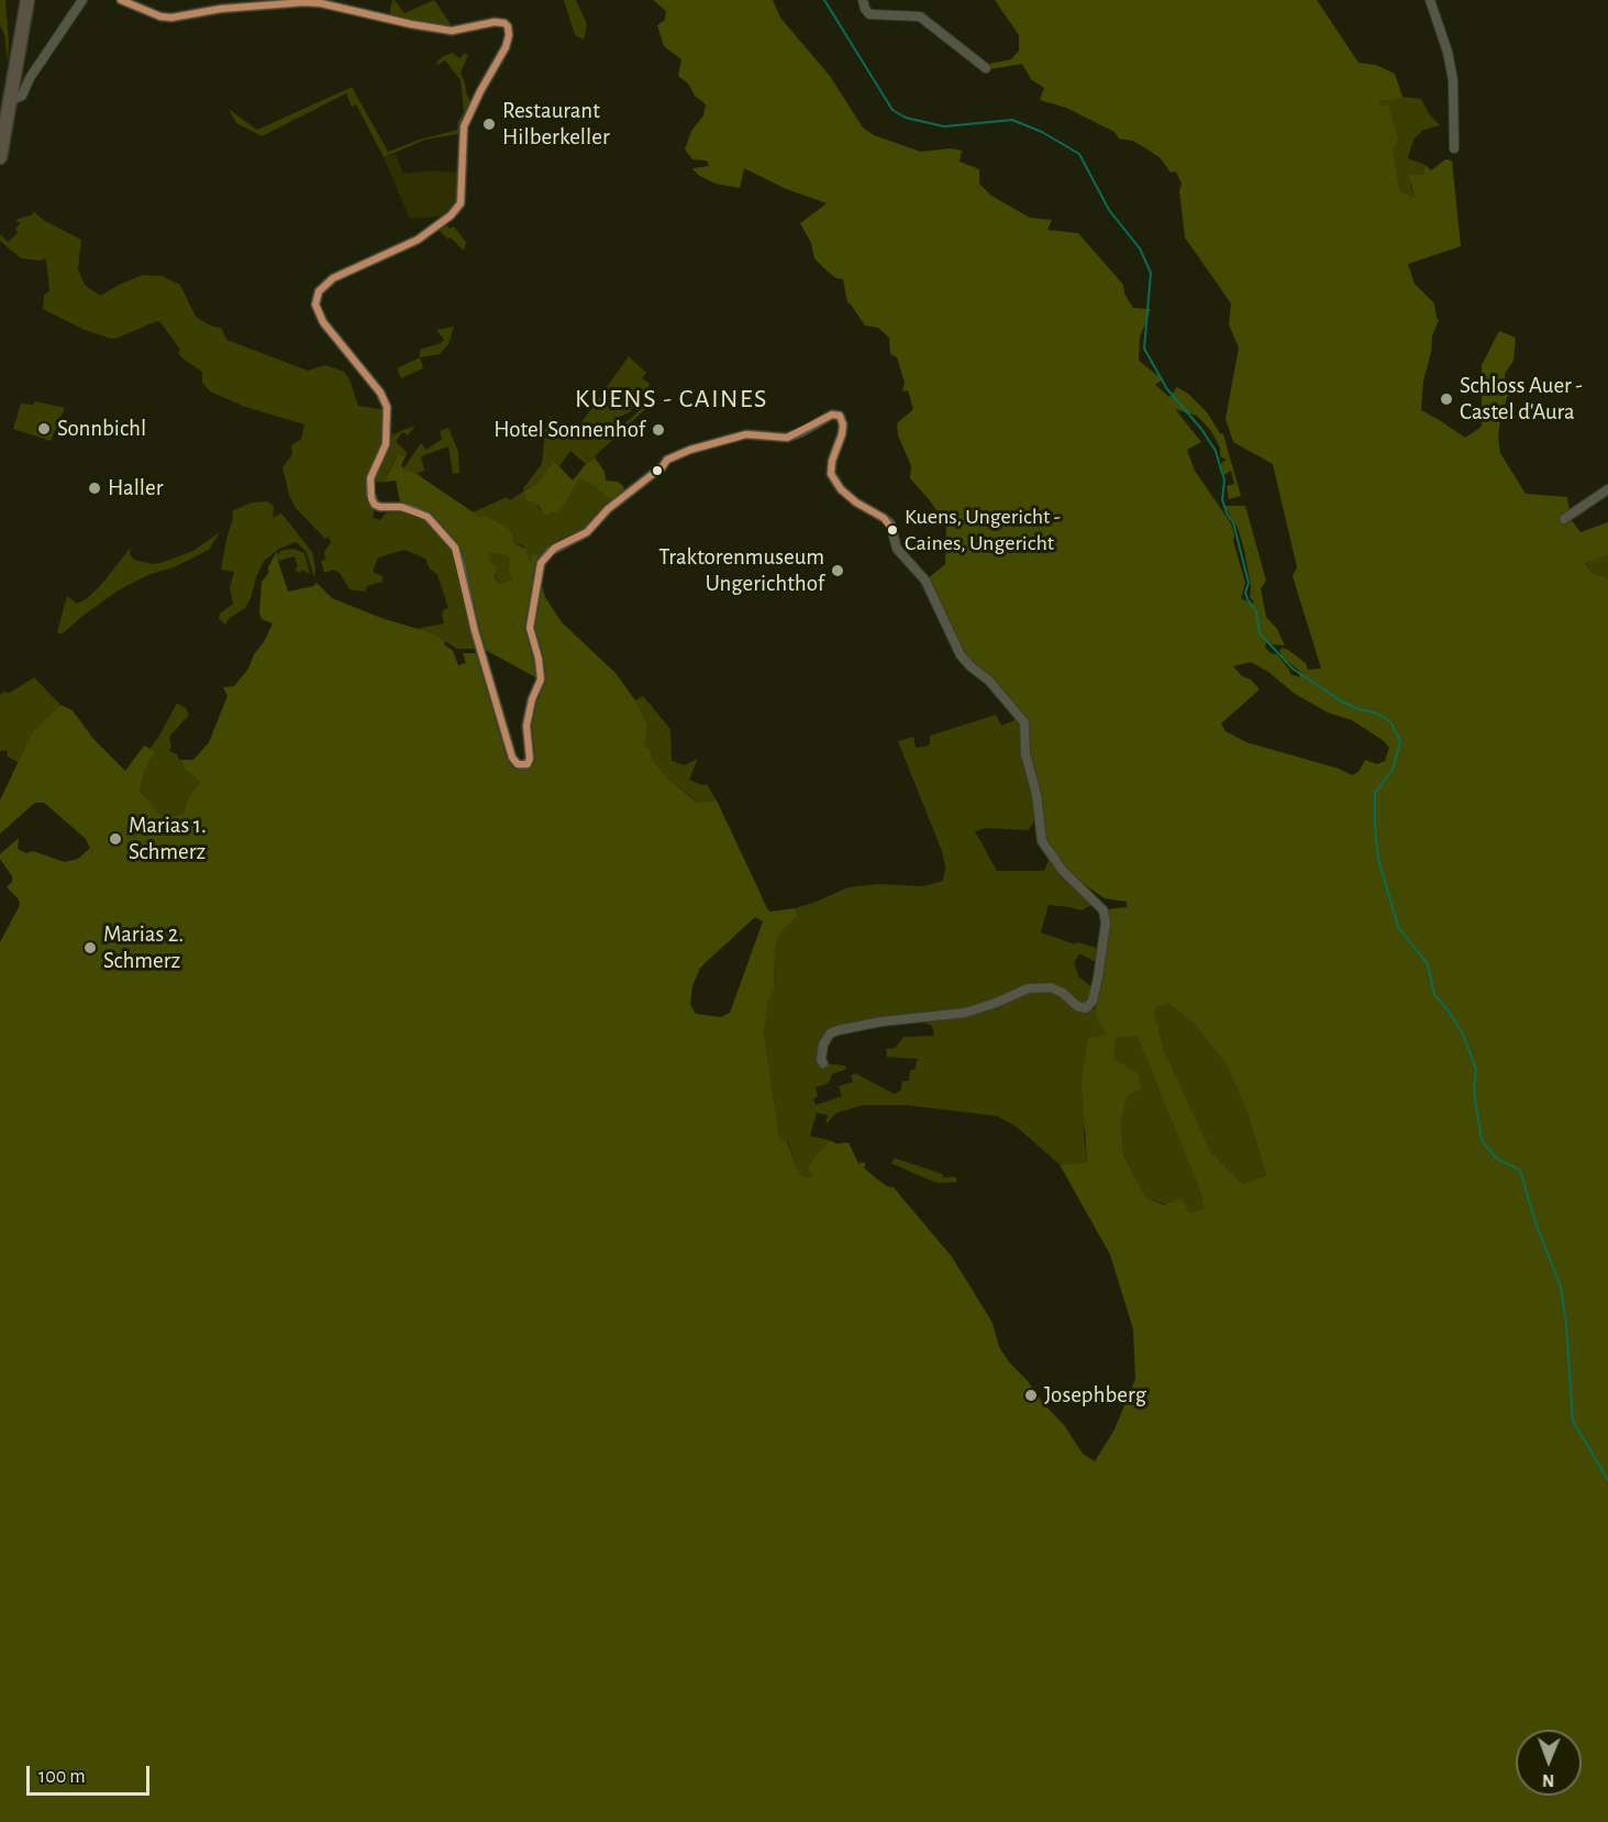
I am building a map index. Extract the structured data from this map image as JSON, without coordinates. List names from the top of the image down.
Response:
{
  "districts": ["KUENS - CAINES"],
  "places": [
    "Restaurant Hilberkeller",
    "Schloss Auer - Castel d'Aura",
    "Sonnbichl",
    "Hotel Sonnenhof",
    "Haller",
    "Kuens, Ungericht - Caines, Ungericht",
    "Traktorenmuseum Ungerichthof",
    "Marias 1. Schmerz",
    "Marias 2. Schmerz",
    "Josephberg"
  ],
  "scale_bar": "100 m",
  "north": "bottom"
}
